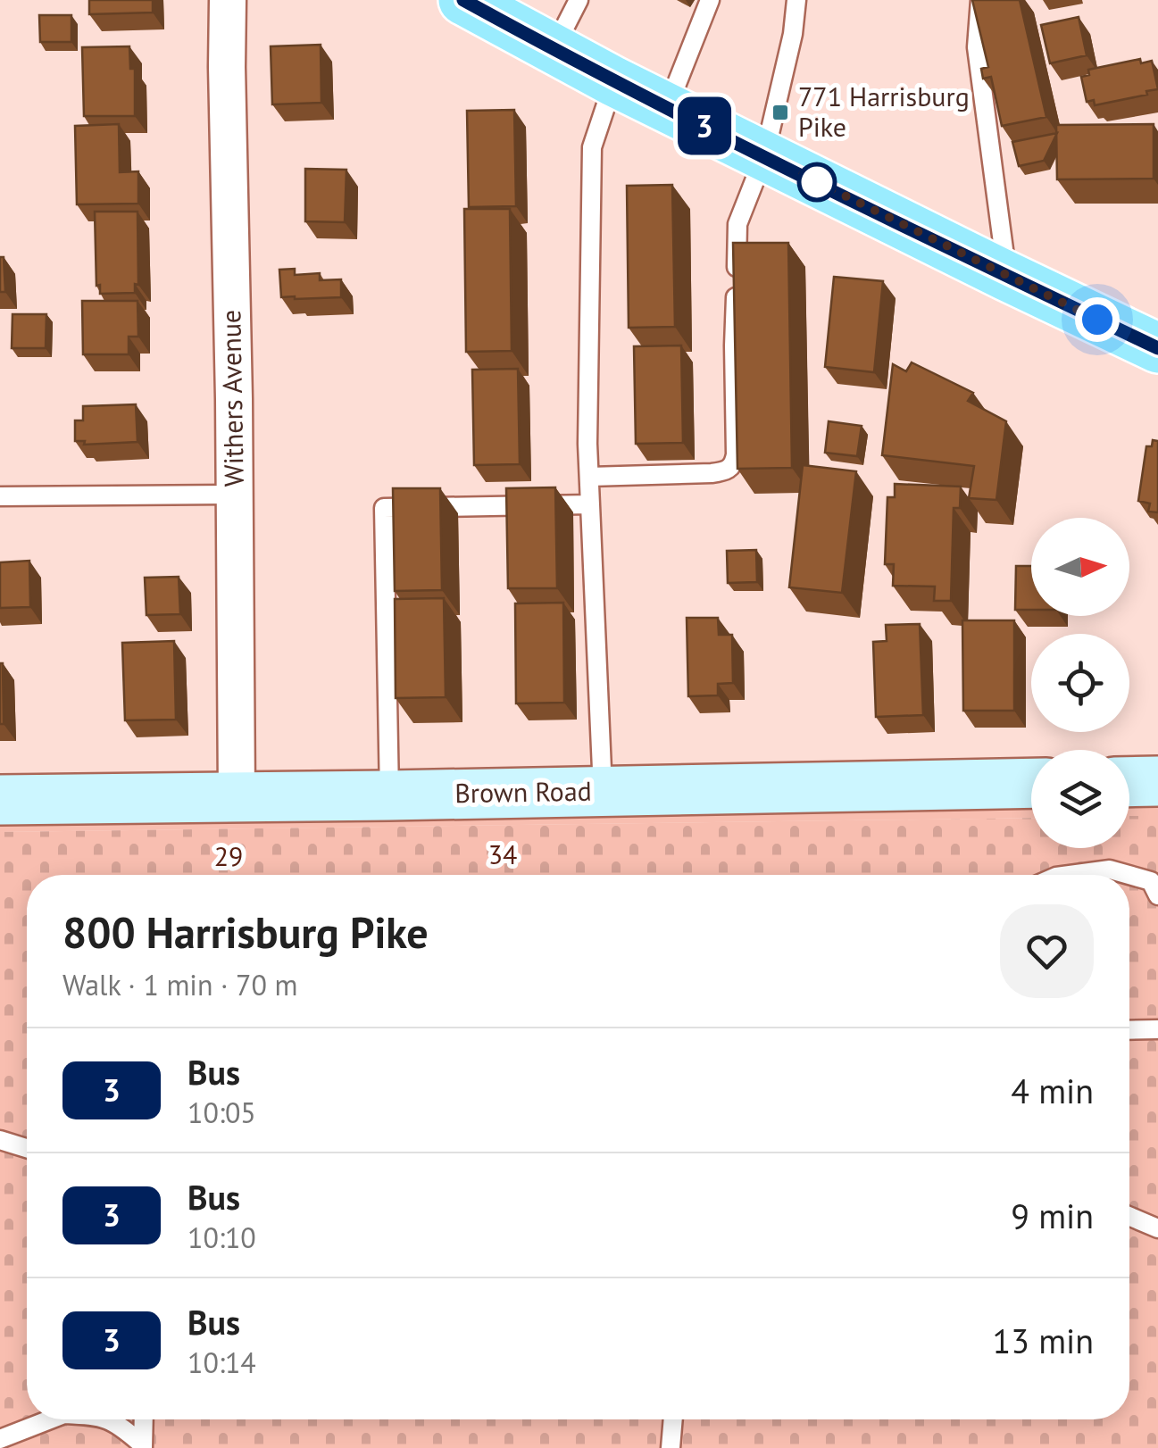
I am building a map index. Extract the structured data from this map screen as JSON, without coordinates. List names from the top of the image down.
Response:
{
  "streets": {
    "main road": ["Brown Road"],
    "street": ["Withers Avenue"]
  },
  "crossings": [
    ["Withers Avenue", "Brown Road"]
  ],
  "parks": ["34", "29"],
  "places": {
    "transit": ["771 Harrisburg Pike"]
  },
  "lines": ["bus line 3"],
  "north": "right",
  "page": {
    "on_map": "3",
    "heading": ["800 Harrisburg Pike", "Walk · 1 min · 70 m"],
    "list": [
      {
        "mark": "3",
        "name": "Bus",
        "note": "10:05",
        "value": "4 min"
      },
      {
        "mark": "3",
        "name": "Bus",
        "note": "10:10",
        "value": "9 min"
      },
      {
        "mark": "3",
        "name": "Bus",
        "note": "10:14",
        "value": "13 min"
      }
    ]
  }
}
